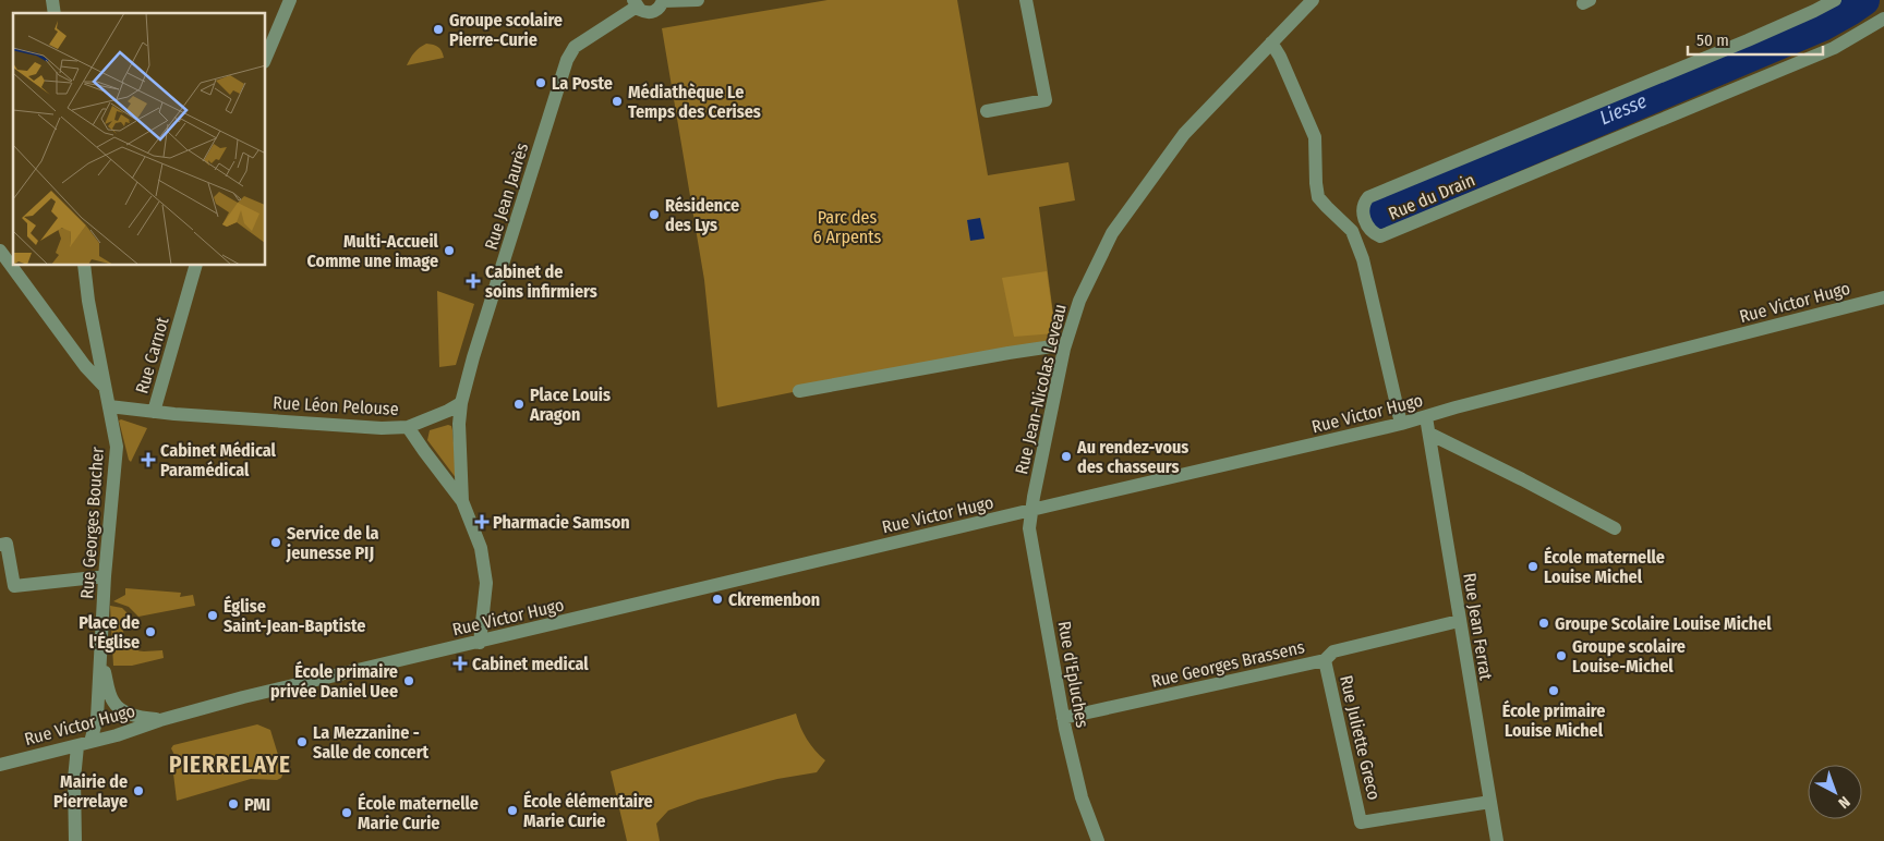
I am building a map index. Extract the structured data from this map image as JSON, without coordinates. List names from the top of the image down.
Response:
{
  "streets": {
    "street": [
      "Rue Jean Jaurès",
      "Rue du Drain",
      "Rue Victor Hugo",
      "Rue Carnot",
      "Rue Jean-Nicolas Leveau",
      "Rue Léon Pelouse",
      "Rue Georges Boucher",
      "Rue Jean Ferrat",
      "Rue Georges Brassens",
      "Rue d'Epluches",
      "Rue Juliette Greco"
    ]
  },
  "crossings": [
    ["Rue Jean Jaurès", "Rue Léon Pelouse"],
    ["Rue Victor Hugo", "Rue Jean-Nicolas Leveau"],
    ["Rue Victor Hugo", "Rue Léon Pelouse"],
    ["Rue Victor Hugo", "Rue Georges Boucher"],
    ["Rue Victor Hugo", "Rue Jean Ferrat"],
    ["Rue Victor Hugo", "Rue d'Epluches"],
    ["Rue Carnot", "Rue Léon Pelouse"],
    ["Rue Carnot", "Rue Georges Boucher"],
    ["Rue Jean-Nicolas Leveau", "Rue d'Epluches"],
    ["Rue Jean Ferrat", "Rue Georges Brassens"],
    ["Rue Jean Ferrat", "Rue Juliette Greco"],
    ["Rue Georges Brassens", "Rue d'Epluches"],
    ["Rue Georges Brassens", "Rue Juliette Greco"]
  ],
  "districts": ["PIERRELAYE"],
  "water": ["Liesse"],
  "parks": ["Parc des 6 Arpents"],
  "places": {
    "other": [
      "Groupe scolaire Pierre-Curie",
      "La Poste",
      "Médiathèque Le Temps des Cerises",
      "Résidence des Lys",
      "Multi-Accueil Comme une image",
      "Place Louis Aragon",
      "Au rendez-vous des chasseurs",
      "Service de la jeunesse PIJ",
      "École maternelle Louise Michel",
      "Ckremenbon",
      "Église Saint-Jean-Baptiste",
      "Groupe Scolaire Louise Michel",
      "Place de l'Église",
      "Groupe scolaire Louise-Michel",
      "École primaire privée Daniel Uee",
      "École primaire Louise Michel",
      "La Mezzanine - Salle de concert",
      "Mairie de Pierrelaye",
      "PMI",
      "École élémentaire Marie Curie",
      "École maternelle Marie Curie"
    ],
    "health": [
      "Cabinet de soins infirmiers",
      "Cabinet Médical Paramédical",
      "Pharmacie Samson",
      "Cabinet medical"
    ]
  },
  "scale_bar": "50 m",
  "north": "bottom right"
}
